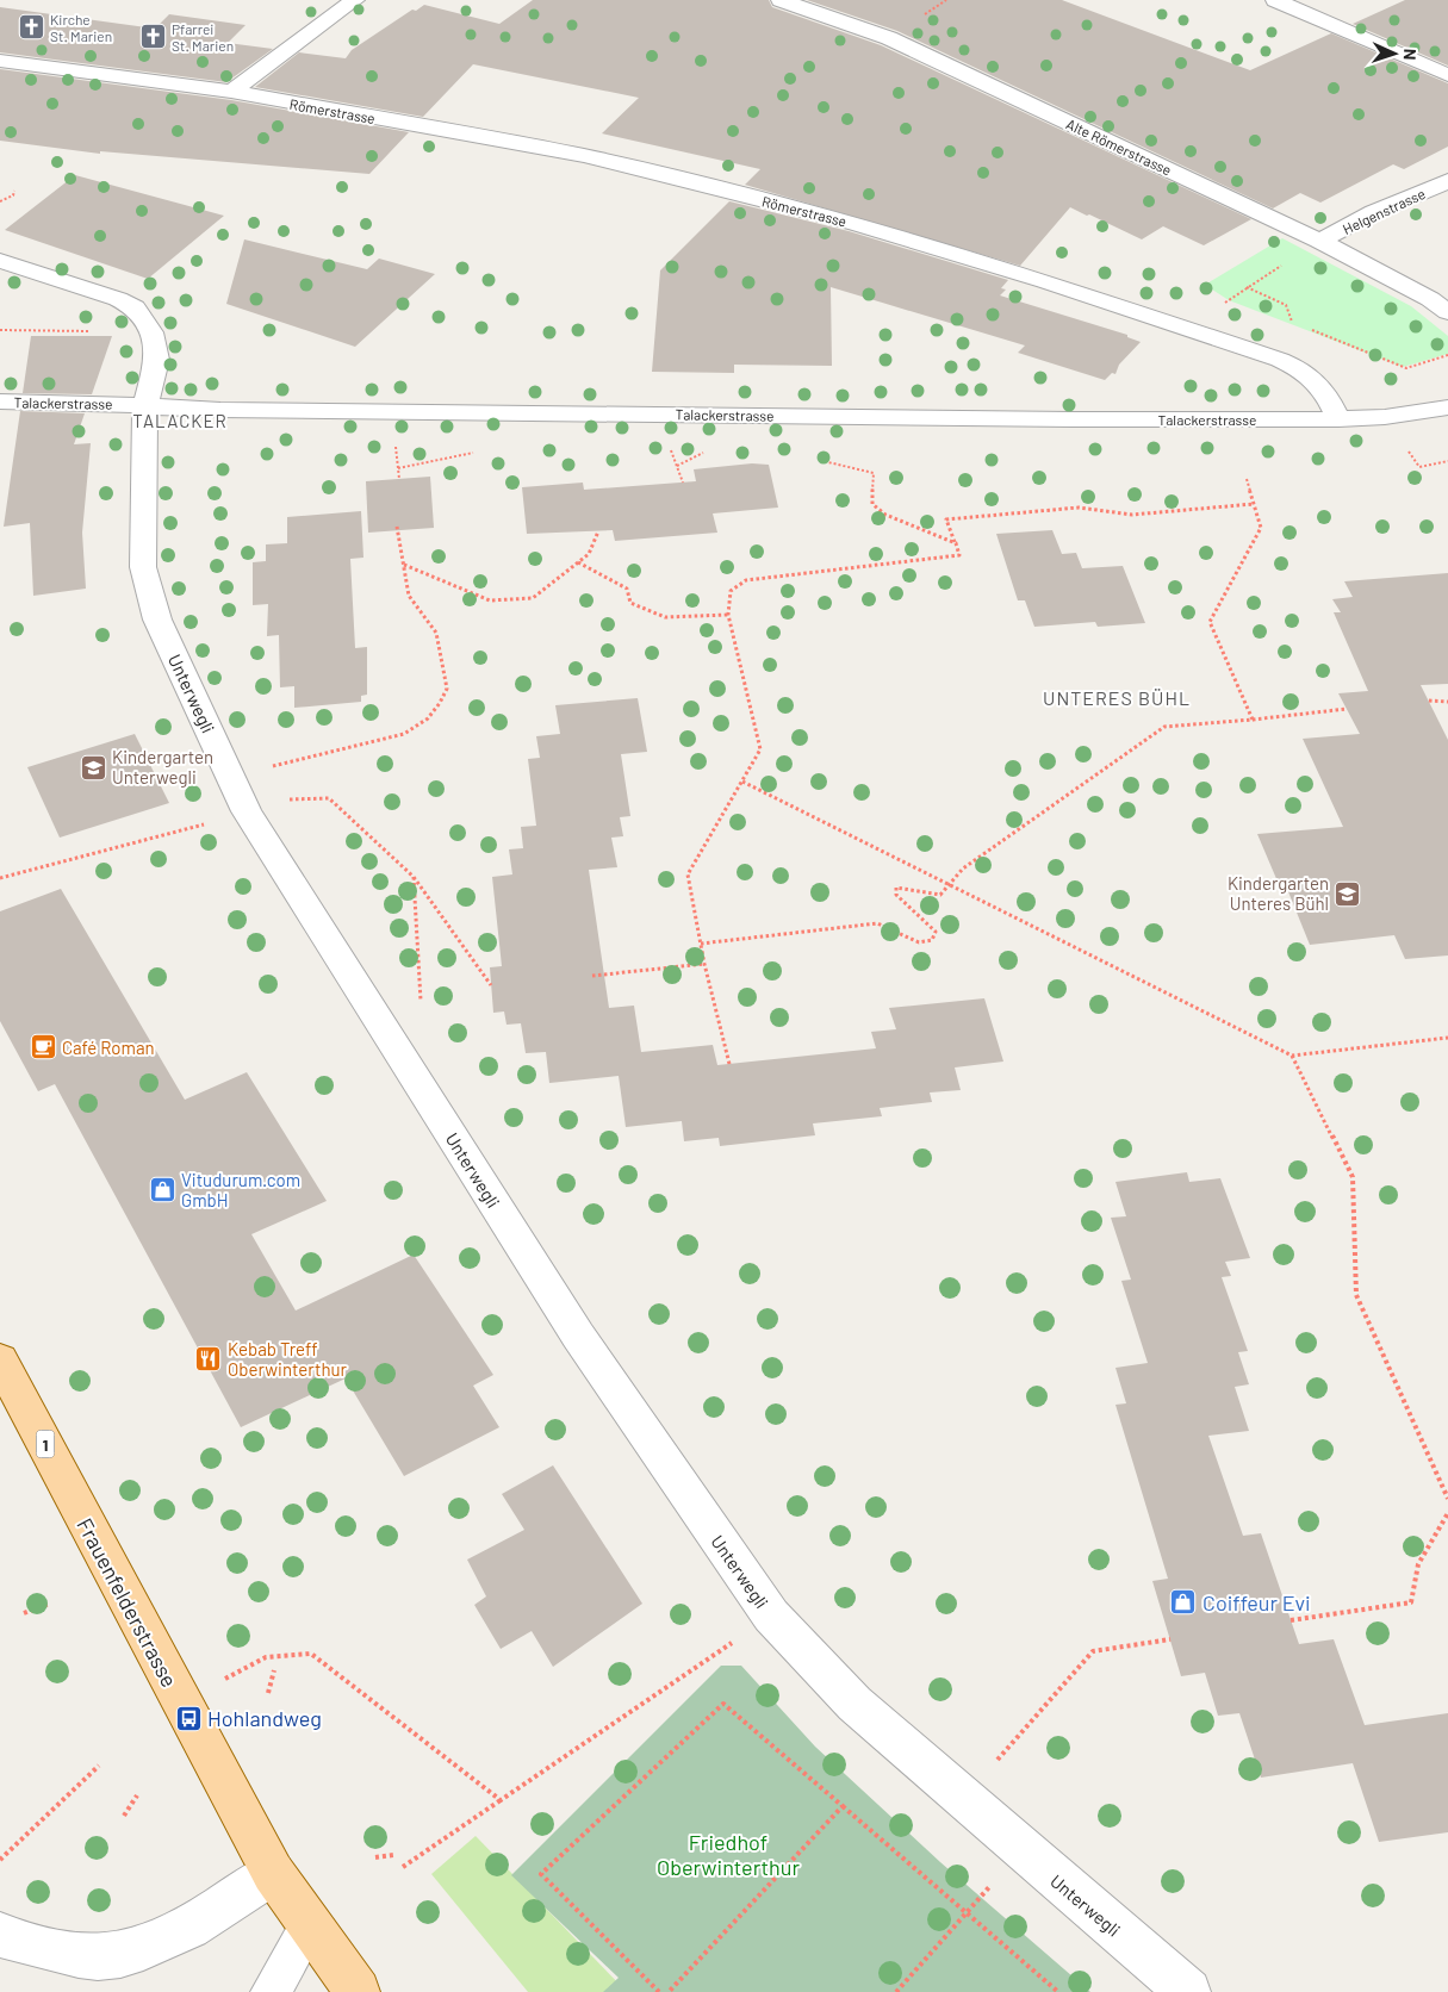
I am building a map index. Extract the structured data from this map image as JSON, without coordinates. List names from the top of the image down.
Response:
{
  "streets": {
    "main road": ["1", "Frauenfelderstrasse"],
    "street": [
      "Römerstrasse",
      "Alte Römerstrasse",
      "Helgenstrasse",
      "Talackerstrasse",
      "Unterwegli"
    ]
  },
  "crossings": [
    ["Römerstrasse", "Talackerstrasse"],
    ["Alte Römerstrasse", "Helgenstrasse"],
    ["Talackerstrasse", "Unterwegli"]
  ],
  "districts": ["TALACKER", "UNTERES BÜHL"],
  "parks": ["Friedhof Oberwinterthur"],
  "places": {
    "church": ["Kirche St. Marien", "Pfarrei St. Marien"],
    "school or university": ["Kindergarten Unterwegli", "Kindergarten Unteres Bühl"],
    "cafe": ["Café Roman"],
    "shop": ["Vitudurum.com GmbH", "Coiffeur Evi"],
    "restaurant": ["Kebab Treff Oberwinterthur"],
    "bus stop": ["Hohlandweg"]
  },
  "north": "right"
}
